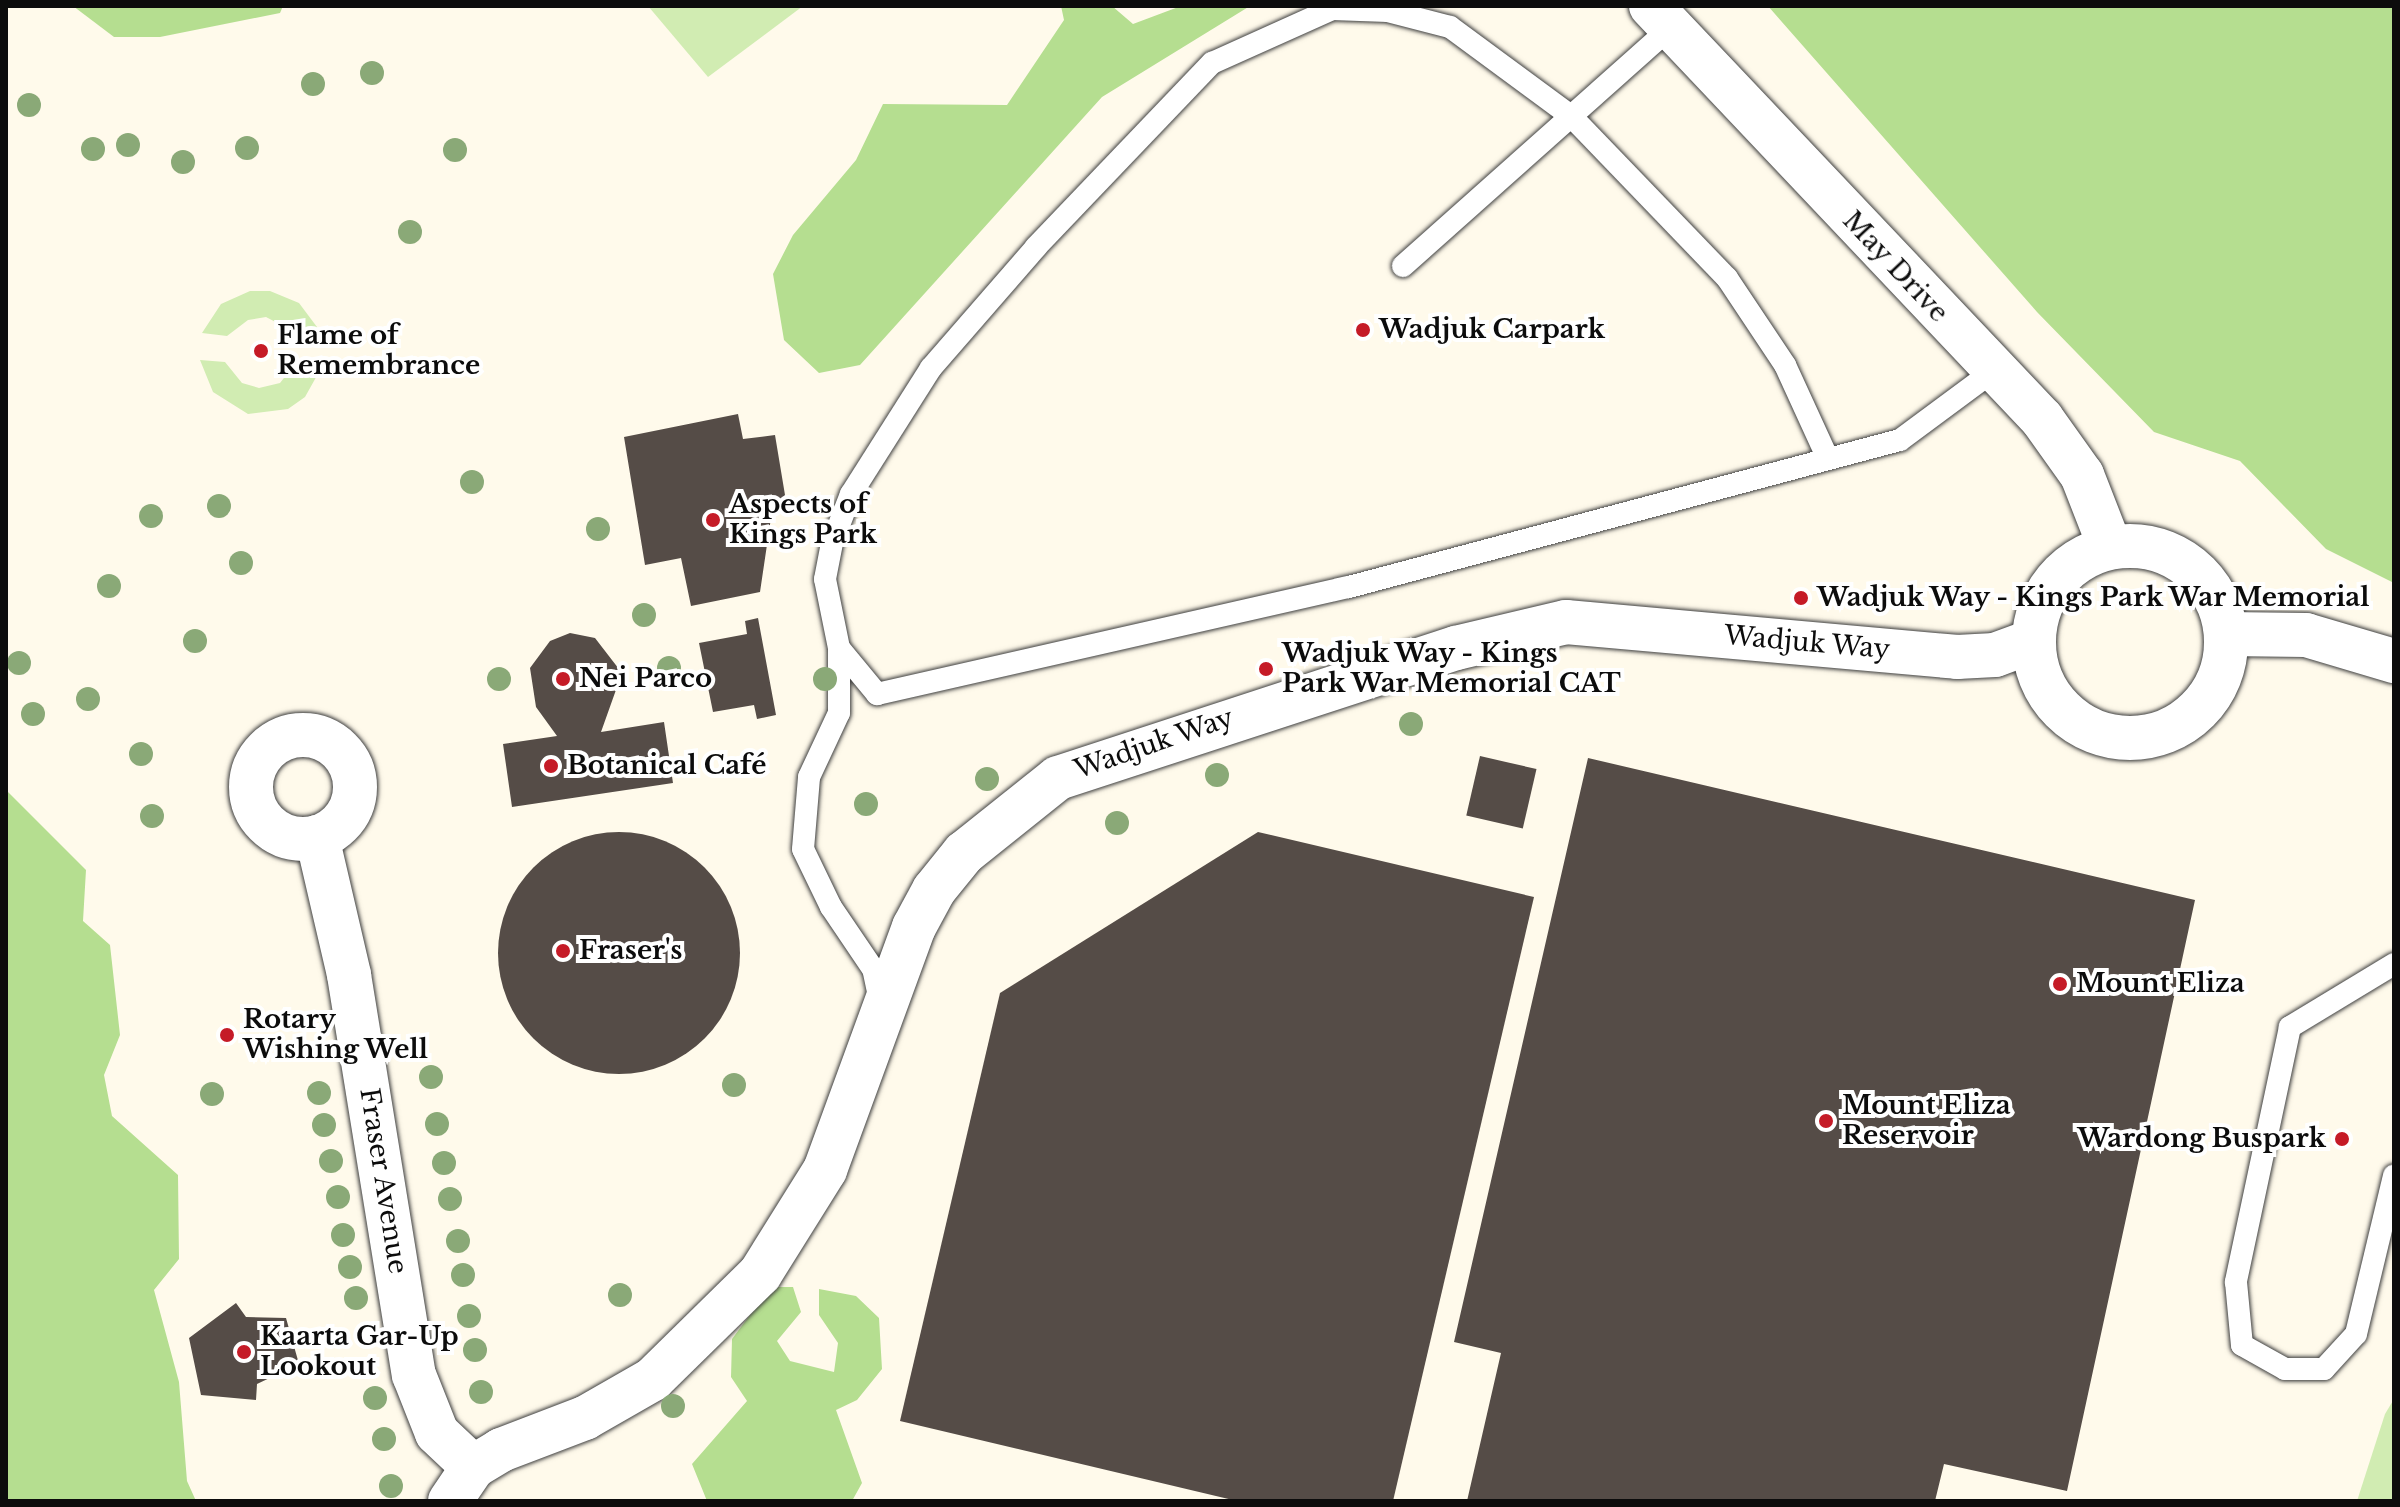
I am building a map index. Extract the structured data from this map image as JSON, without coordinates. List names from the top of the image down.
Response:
{
  "streets": {
    "street": ["May Drive", "Wadjuk Way", "Fraser Avenue"]
  },
  "crossings": [
    ["May Drive", "Wadjuk Way"],
    ["Wadjuk Way", "Fraser Avenue"]
  ],
  "places": [
    "Wadjuk Carpark",
    "Flame of Remembrance",
    "Aspects of Kings Park",
    "Wadjuk Way - Kings Park War Memorial",
    "Wadjuk Way - Kings Park War Memorial CAT",
    "Nei Parco",
    "Botanical Café",
    "Fraser's",
    "Mount Eliza",
    "Rotary Wishing Well",
    "Mount Eliza Reservoir",
    "Wardong Buspark",
    "Kaarta Gar-Up Lookout"
  ]
}
